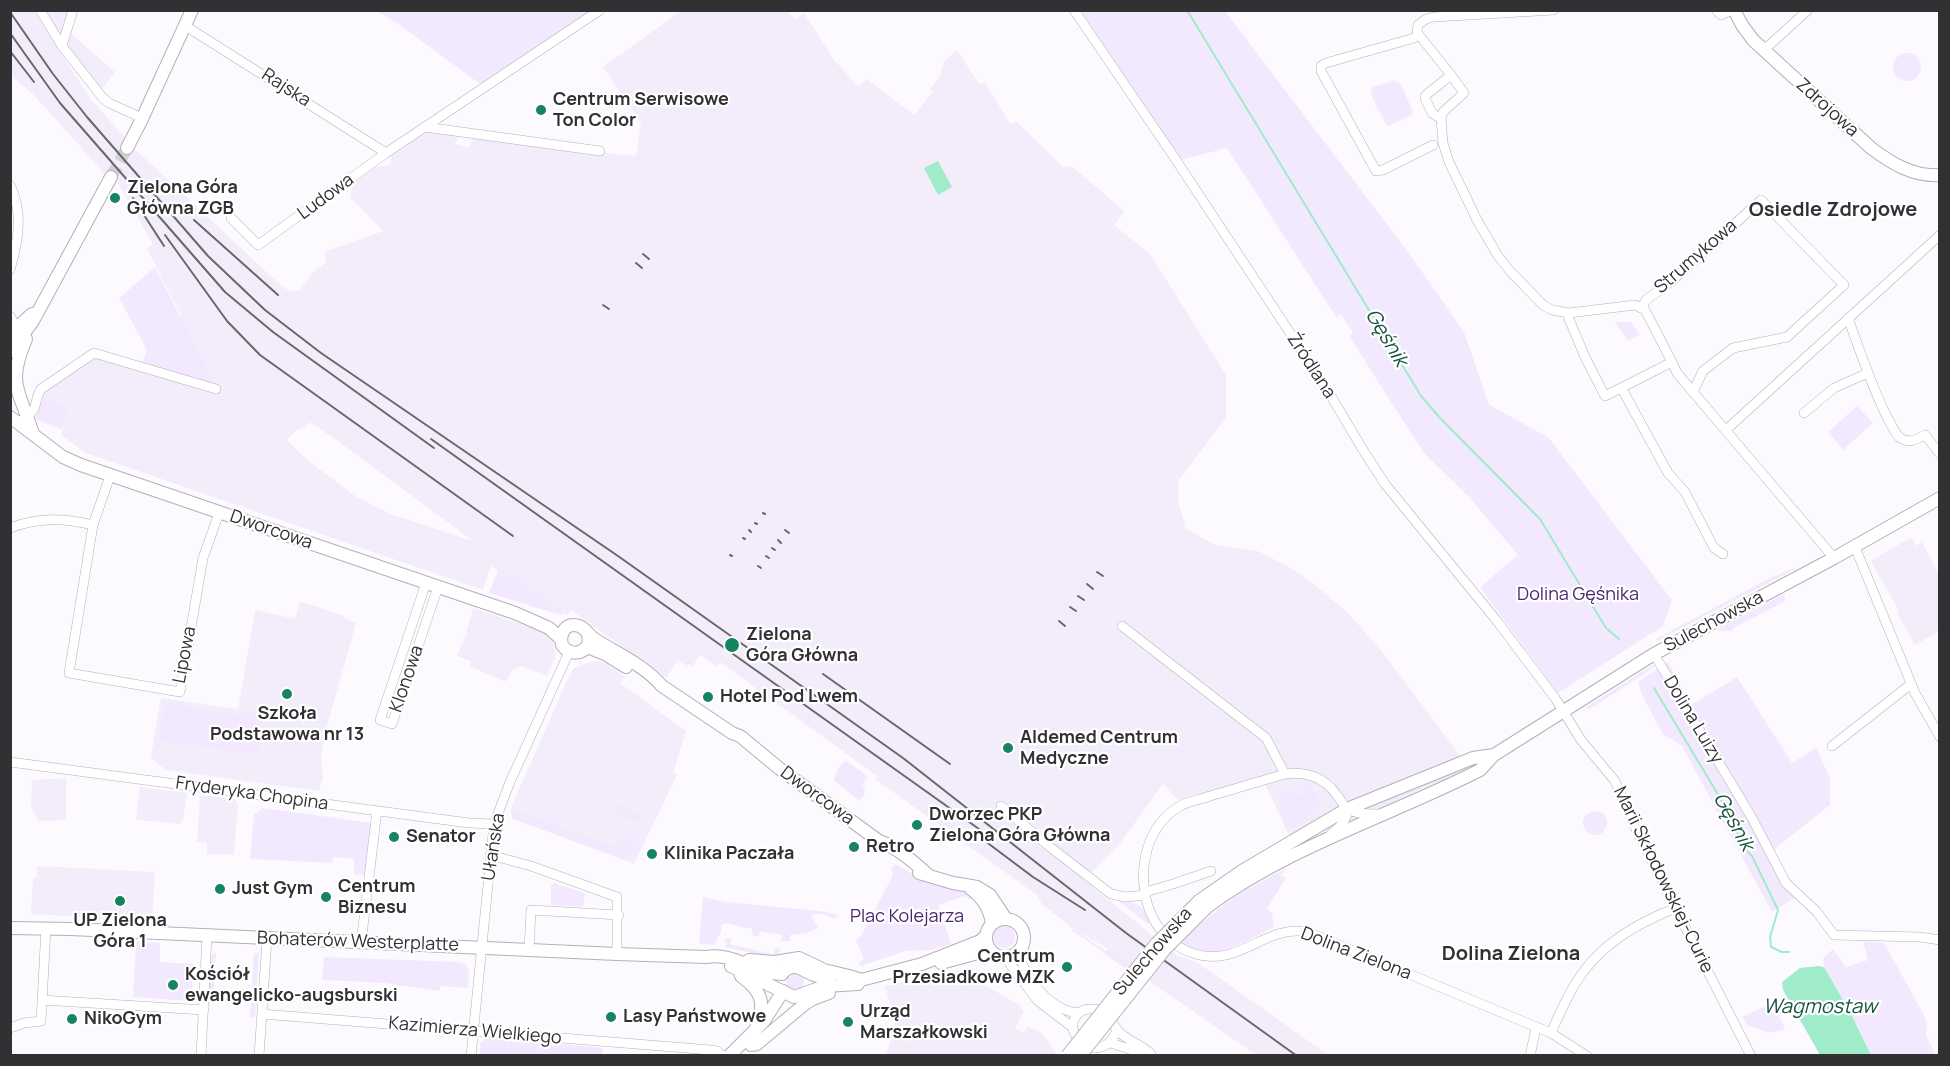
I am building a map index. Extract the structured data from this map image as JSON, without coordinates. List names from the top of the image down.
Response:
{
  "streets": {
    "street": [
      "Rajska",
      "Zdrojowa",
      "Ludowa",
      "Strumykowa",
      "Źródlana",
      "Dworcowa",
      "Sulechowska",
      "Lipowa",
      "Klonowa",
      "Dolina Luizy",
      "Fryderyka Chopina",
      "Ułańska",
      "Marii Skłodowskiej-Curie",
      "Bohaterów Westerplatte",
      "Dolina Zielona",
      "Kazimierza Wielkiego"
    ]
  },
  "crossings": [
    ["Rajska", "Ludowa"],
    ["Strumykowa", "Sulechowska"],
    ["Źródlana", "Sulechowska"],
    ["Źródlana", "Marii Skłodowskiej-Curie"],
    ["Dworcowa", "Lipowa"],
    ["Dworcowa", "Klonowa"],
    ["Dworcowa", "Ułańska"],
    ["Sulechowska", "Dolina Luizy"],
    ["Sulechowska", "Marii Skłodowskiej-Curie"],
    ["Fryderyka Chopina", "Ułańska"],
    ["Ułańska", "Bohaterów Westerplatte"],
    ["Ułańska", "Kazimierza Wielkiego"]
  ],
  "districts": ["Osiedle Zdrojowe", "Dolina Zielona"],
  "water": ["Gęśnik", "Wagmostaw"],
  "parks": ["Dolina Gęśnika", "Plac Kolejarza"],
  "places": [
    "Centrum Serwisowe Ton Color",
    "Zielona Góra Główna ZGB",
    "Zielona Góra Główna",
    "Szkoła Podstawowa nr 13",
    "Hotel Pod Lwem",
    "Aldemed Centrum Medyczne",
    "Dworzec PKP Zielona Góra Główna",
    "Senator",
    "Retro",
    "Klinika Paczała",
    "Just Gym",
    "Centrum Biznesu",
    "UP Zielona Góra 1",
    "Centrum Przesiadkowe MZK",
    "Kościół ewangelicko-augsburski",
    "Lasy Państwowe",
    "NikoGym",
    "Urząd Marszałkowski"
  ]
}
